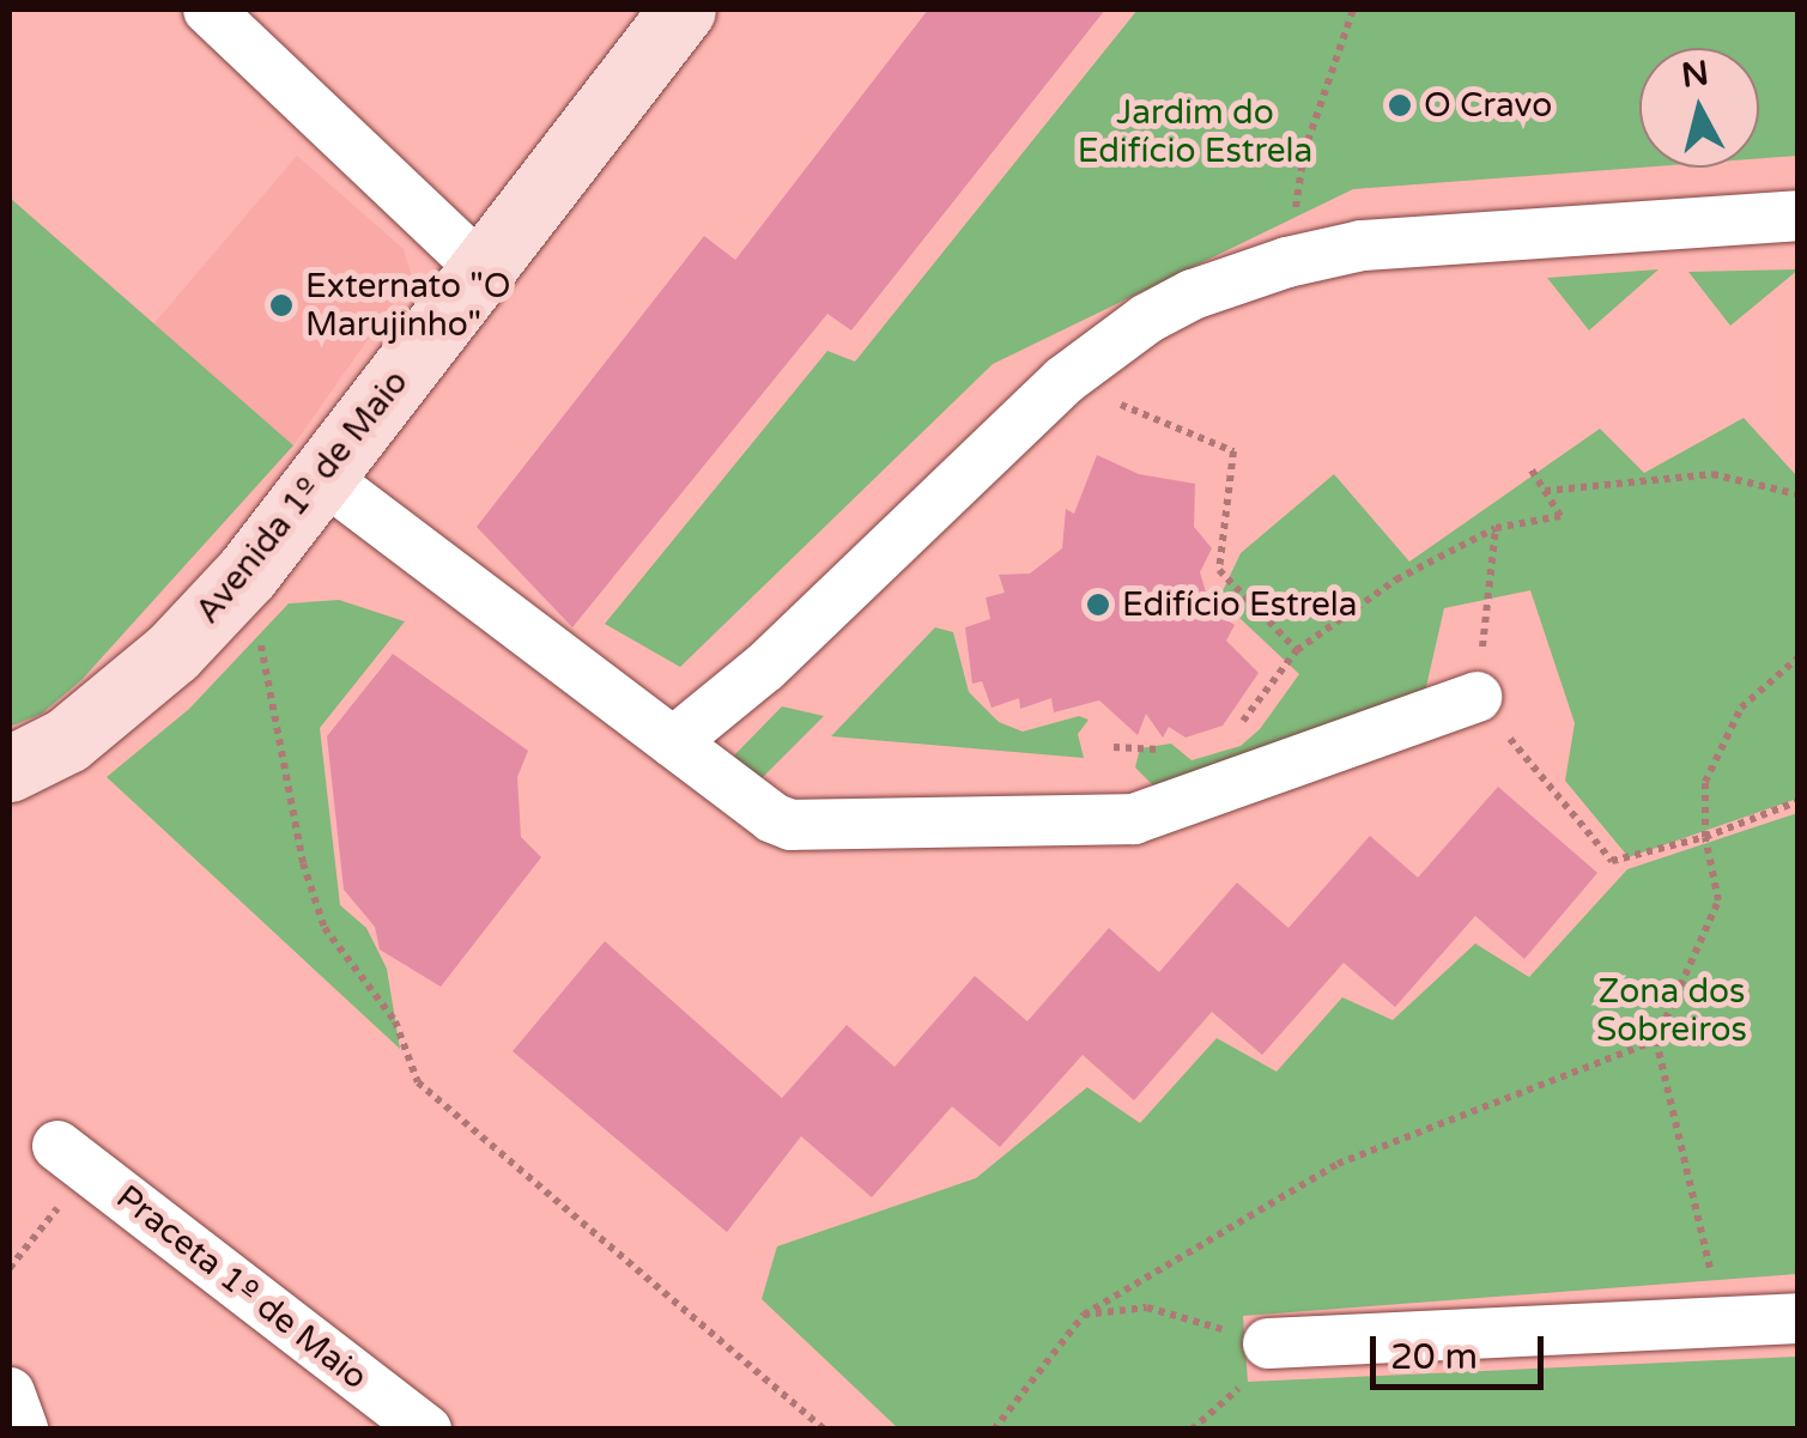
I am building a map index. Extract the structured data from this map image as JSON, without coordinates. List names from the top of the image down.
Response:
{
  "streets": {
    "street": ["Avenida 1º de Maio", "Praceta 1º de Maio"]
  },
  "parks": ["Jardim do Edifício Estrela", "Zona dos Sobreiros"],
  "places": ["O Cravo", "Externato \"O Marujinho\"", "Edifício Estrela"],
  "scale_bar": "20 m",
  "north": "top"
}
